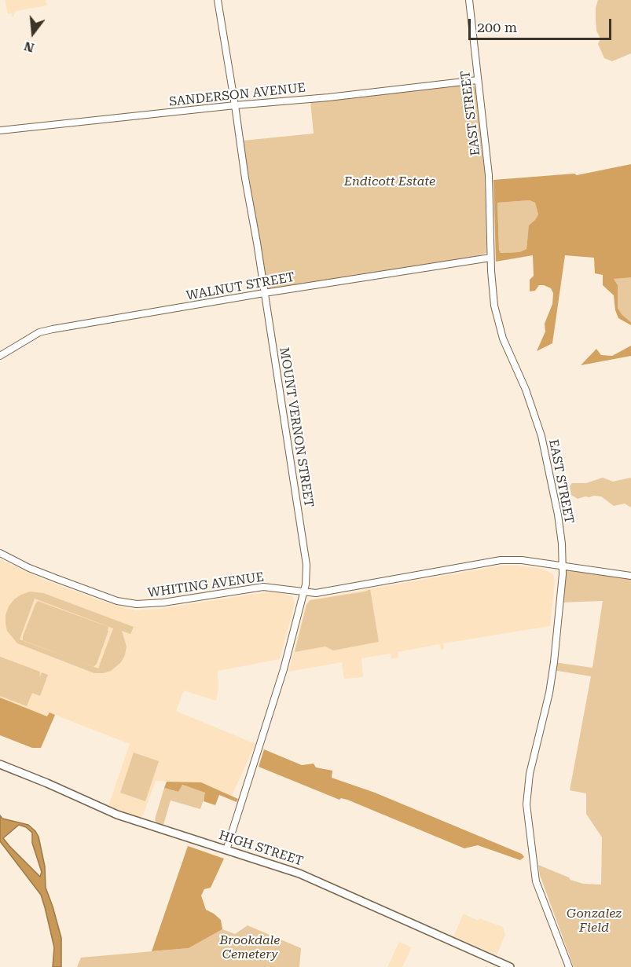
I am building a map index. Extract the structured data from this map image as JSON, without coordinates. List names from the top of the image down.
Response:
{
  "streets": {
    "main road": ["HIGH STREET"],
    "street": [
      "SANDERSON AVENUE",
      "EAST STREET",
      "WALNUT STREET",
      "MOUNT VERNON STREET",
      "WHITING AVENUE"
    ]
  },
  "crossings": [
    ["SANDERSON AVENUE", "EAST STREET"],
    ["SANDERSON AVENUE", "MOUNT VERNON STREET"],
    ["EAST STREET", "WALNUT STREET"],
    ["EAST STREET", "WHITING AVENUE"],
    ["WALNUT STREET", "MOUNT VERNON STREET"],
    ["MOUNT VERNON STREET", "WHITING AVENUE"],
    ["MOUNT VERNON STREET", "HIGH STREET"]
  ],
  "parks": ["Endicott Estate", "Gonzalez Field", "Brookdale Cemetery"],
  "scale_bar": "200 m",
  "north": "bottom"
}
